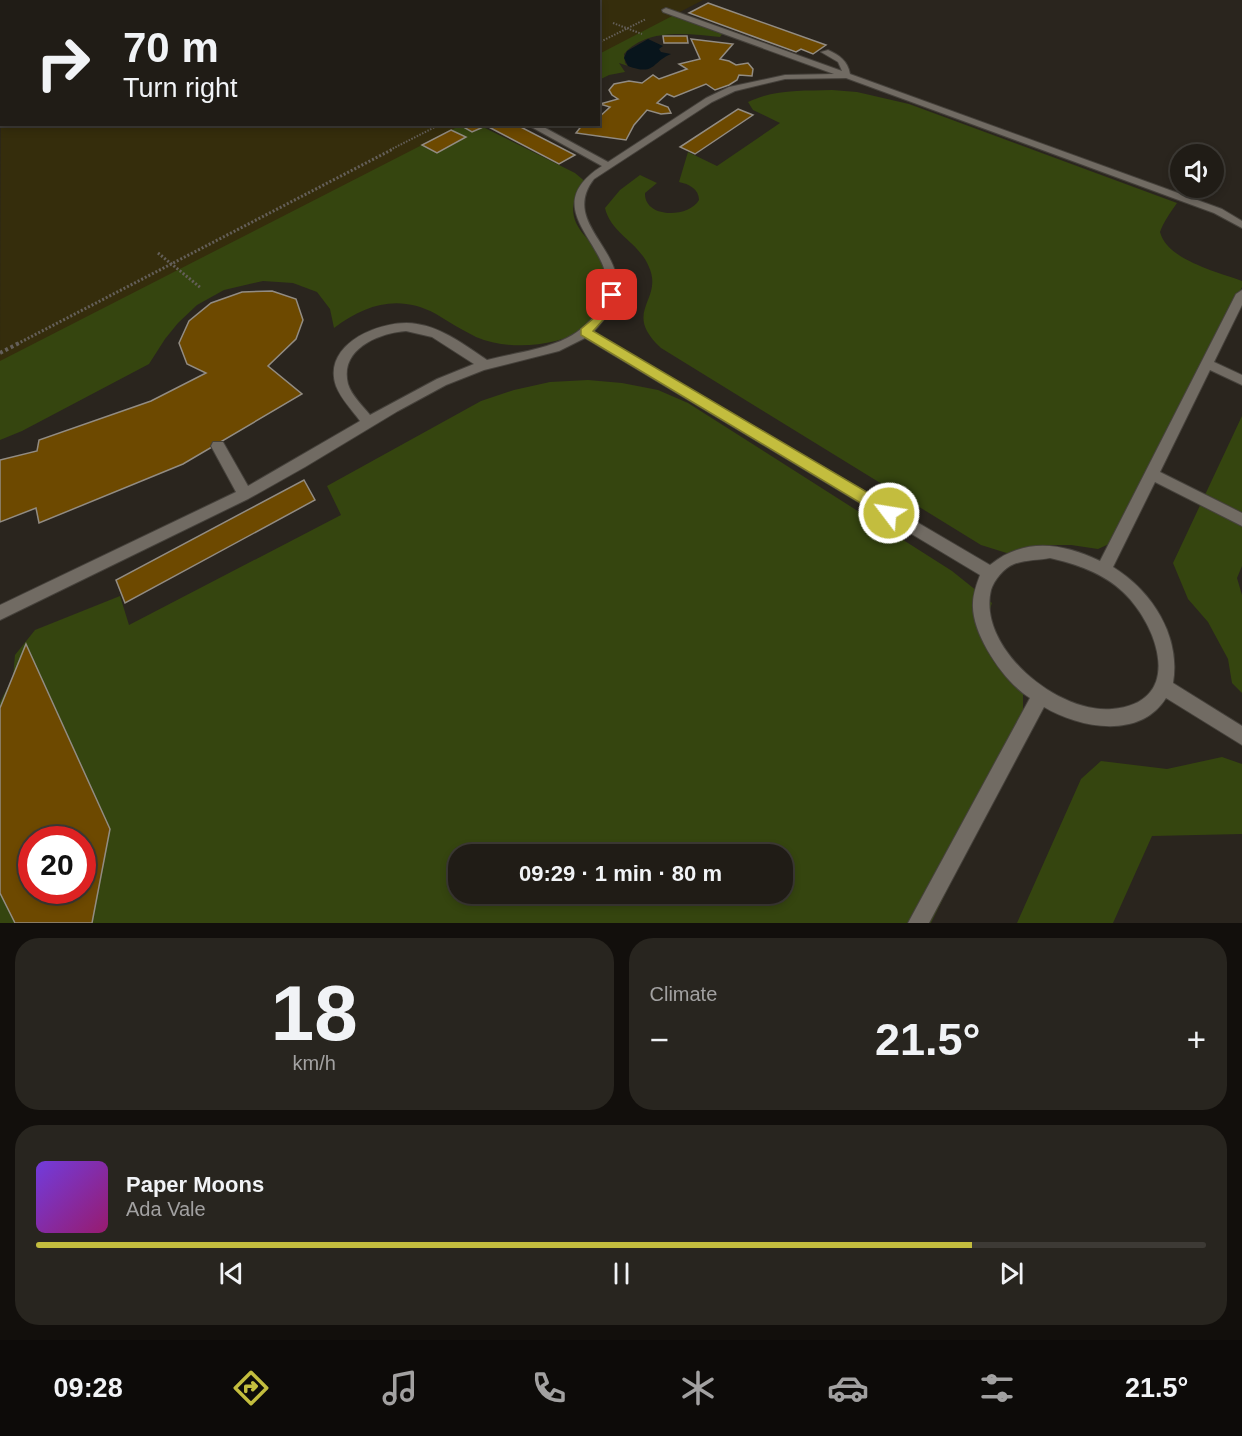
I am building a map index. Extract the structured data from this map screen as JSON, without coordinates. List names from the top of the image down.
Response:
{
  "page": {
    "turn": ["70 m", "Turn right"],
    "limit": "20",
    "trip": "09:29 · 1 min · 80 m",
    "tile": [
      ["18", "km/h"],
      "Climate"
    ],
    "heat": ["−", "21.5°", "+"],
    "song": ["Paper Moons", "Ada Vale"],
    "tabs": ["09:28", "21.5°"]
  }
}
